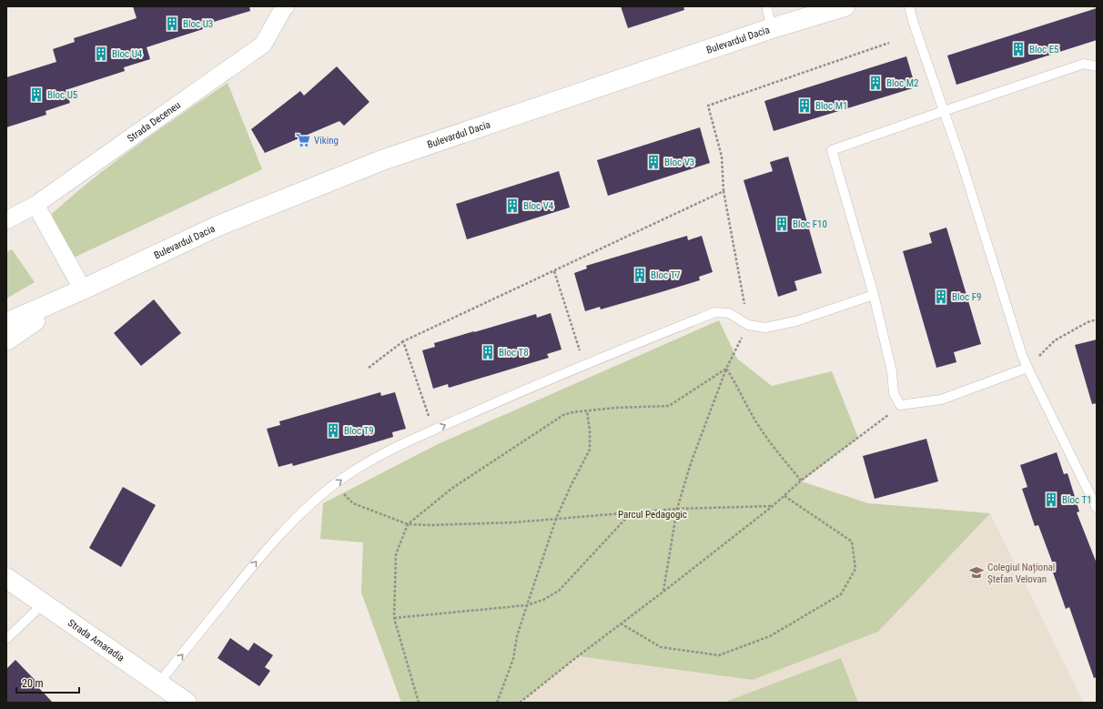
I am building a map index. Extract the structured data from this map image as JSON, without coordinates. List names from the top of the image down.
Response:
{
  "streets": {
    "main road": ["Bulevardul Dacia", "Strada Amaradia"],
    "street": ["Strada Deceneu"]
  },
  "parks": ["Parcul Pedagogic"],
  "places": {
    "building": [
      "Bloc U3",
      "Bloc E5",
      "Bloc U4",
      "Bloc M2",
      "Bloc U5",
      "Bloc M1",
      "Bloc V3",
      "Bloc V4",
      "Bloc F10",
      "Bloc T7",
      "Bloc F9",
      "Bloc T8",
      "Bloc T9",
      "Bloc T1"
    ],
    "supermarket": ["Viking"],
    "school or university": ["Colegiul Național Ștefan Velovan"]
  },
  "scale_bar": "20 m"
}
